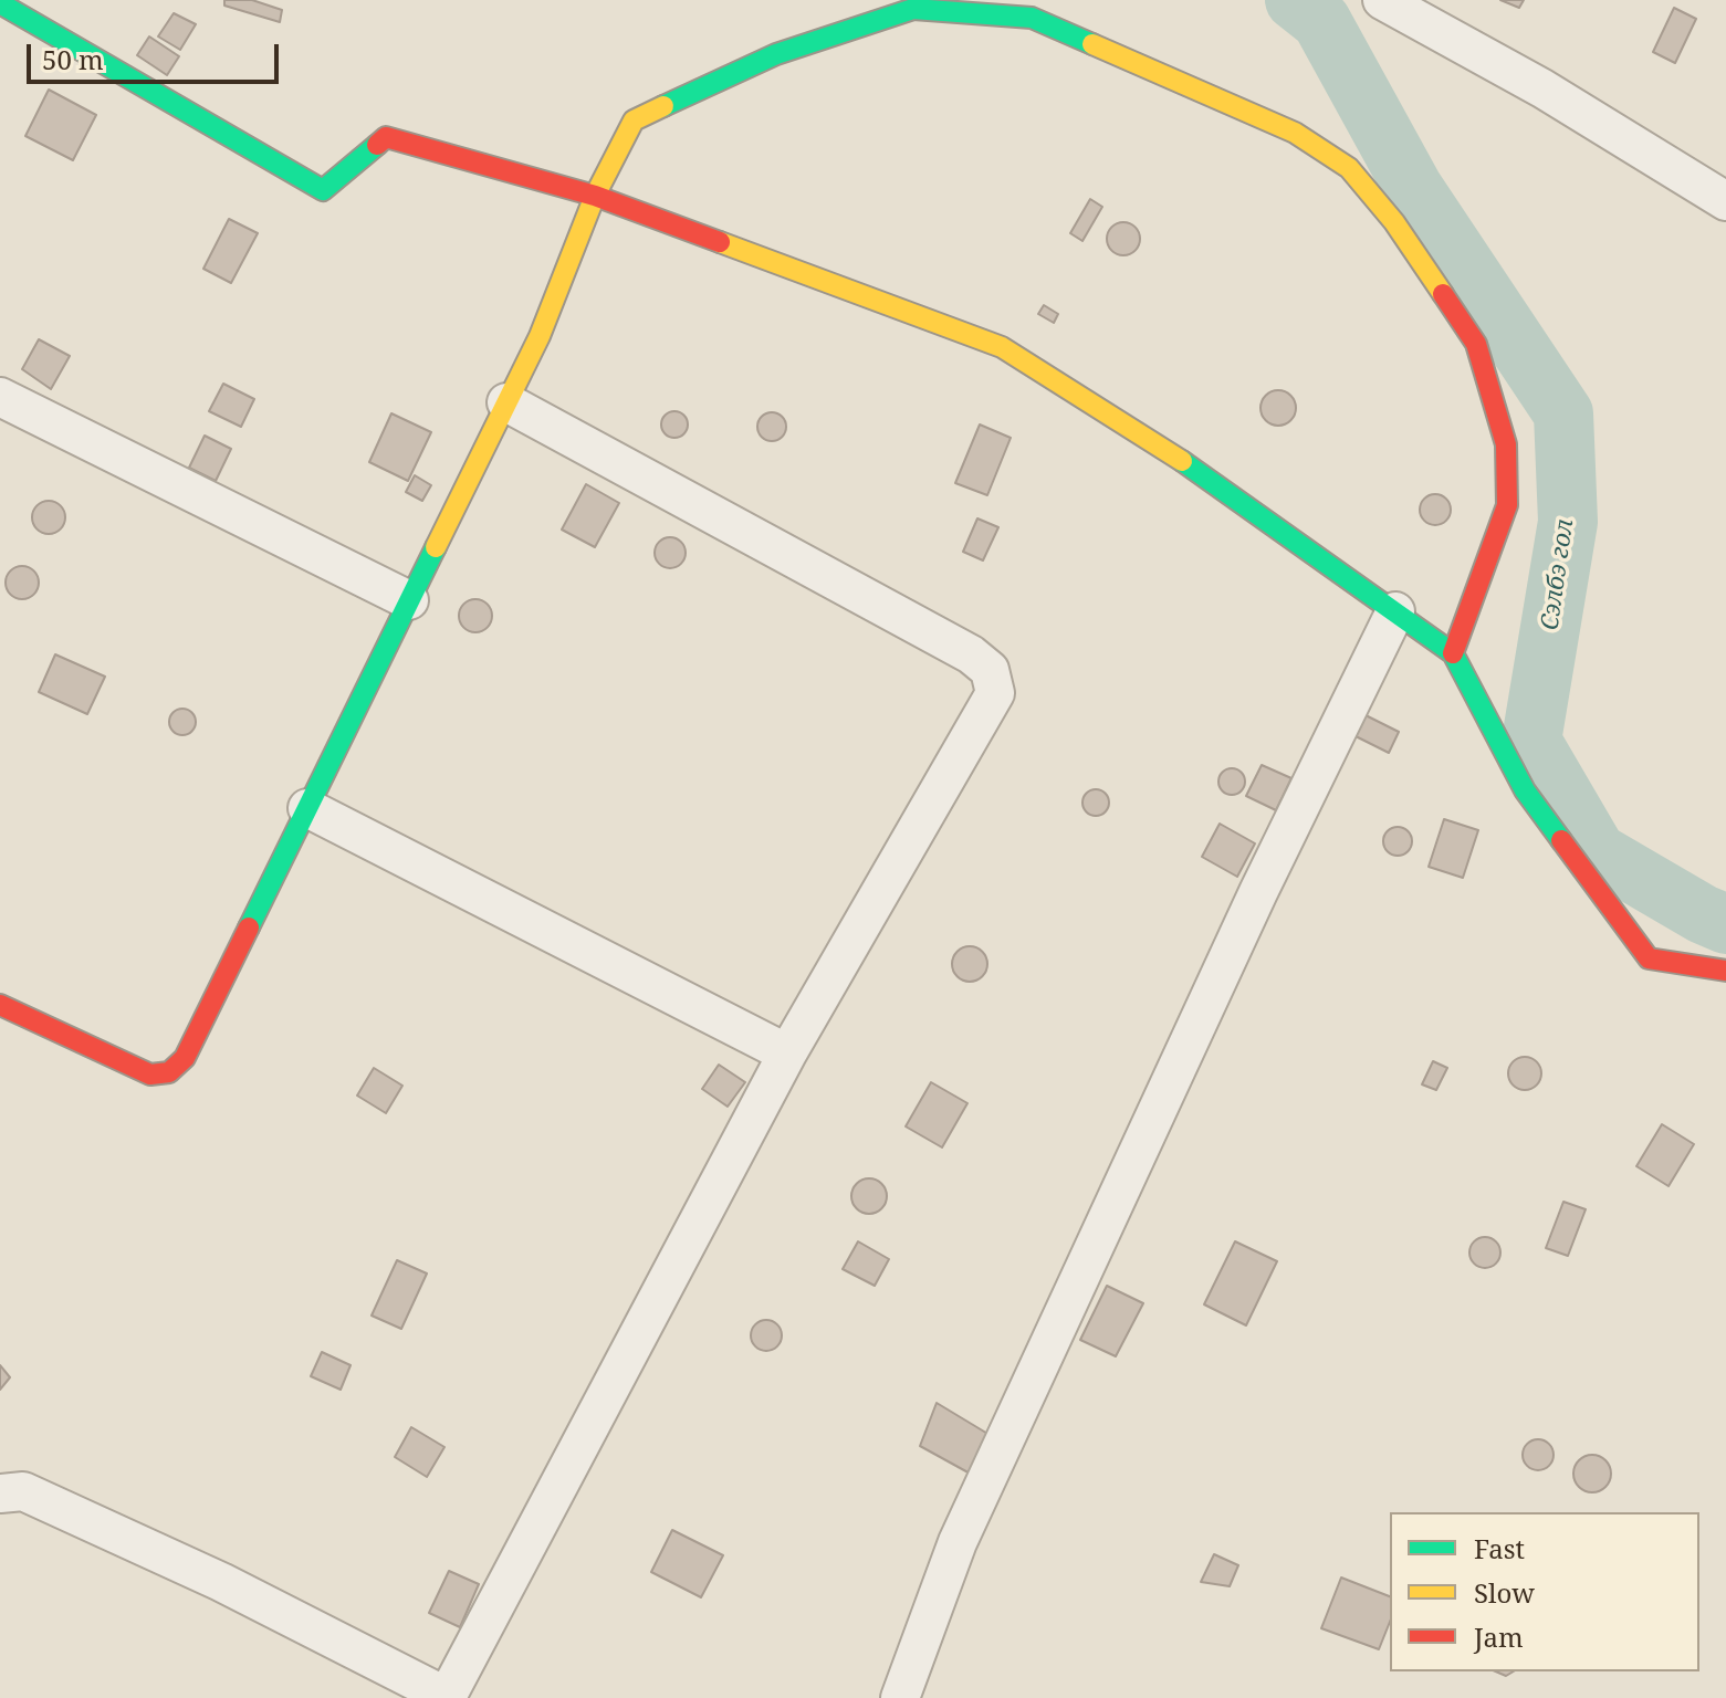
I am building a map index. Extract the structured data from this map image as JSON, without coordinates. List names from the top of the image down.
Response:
{
  "water": ["Сэлбэ гол"],
  "legend": ["Fast", "Slow", "Jam"],
  "scale_bar": "50 m"
}
